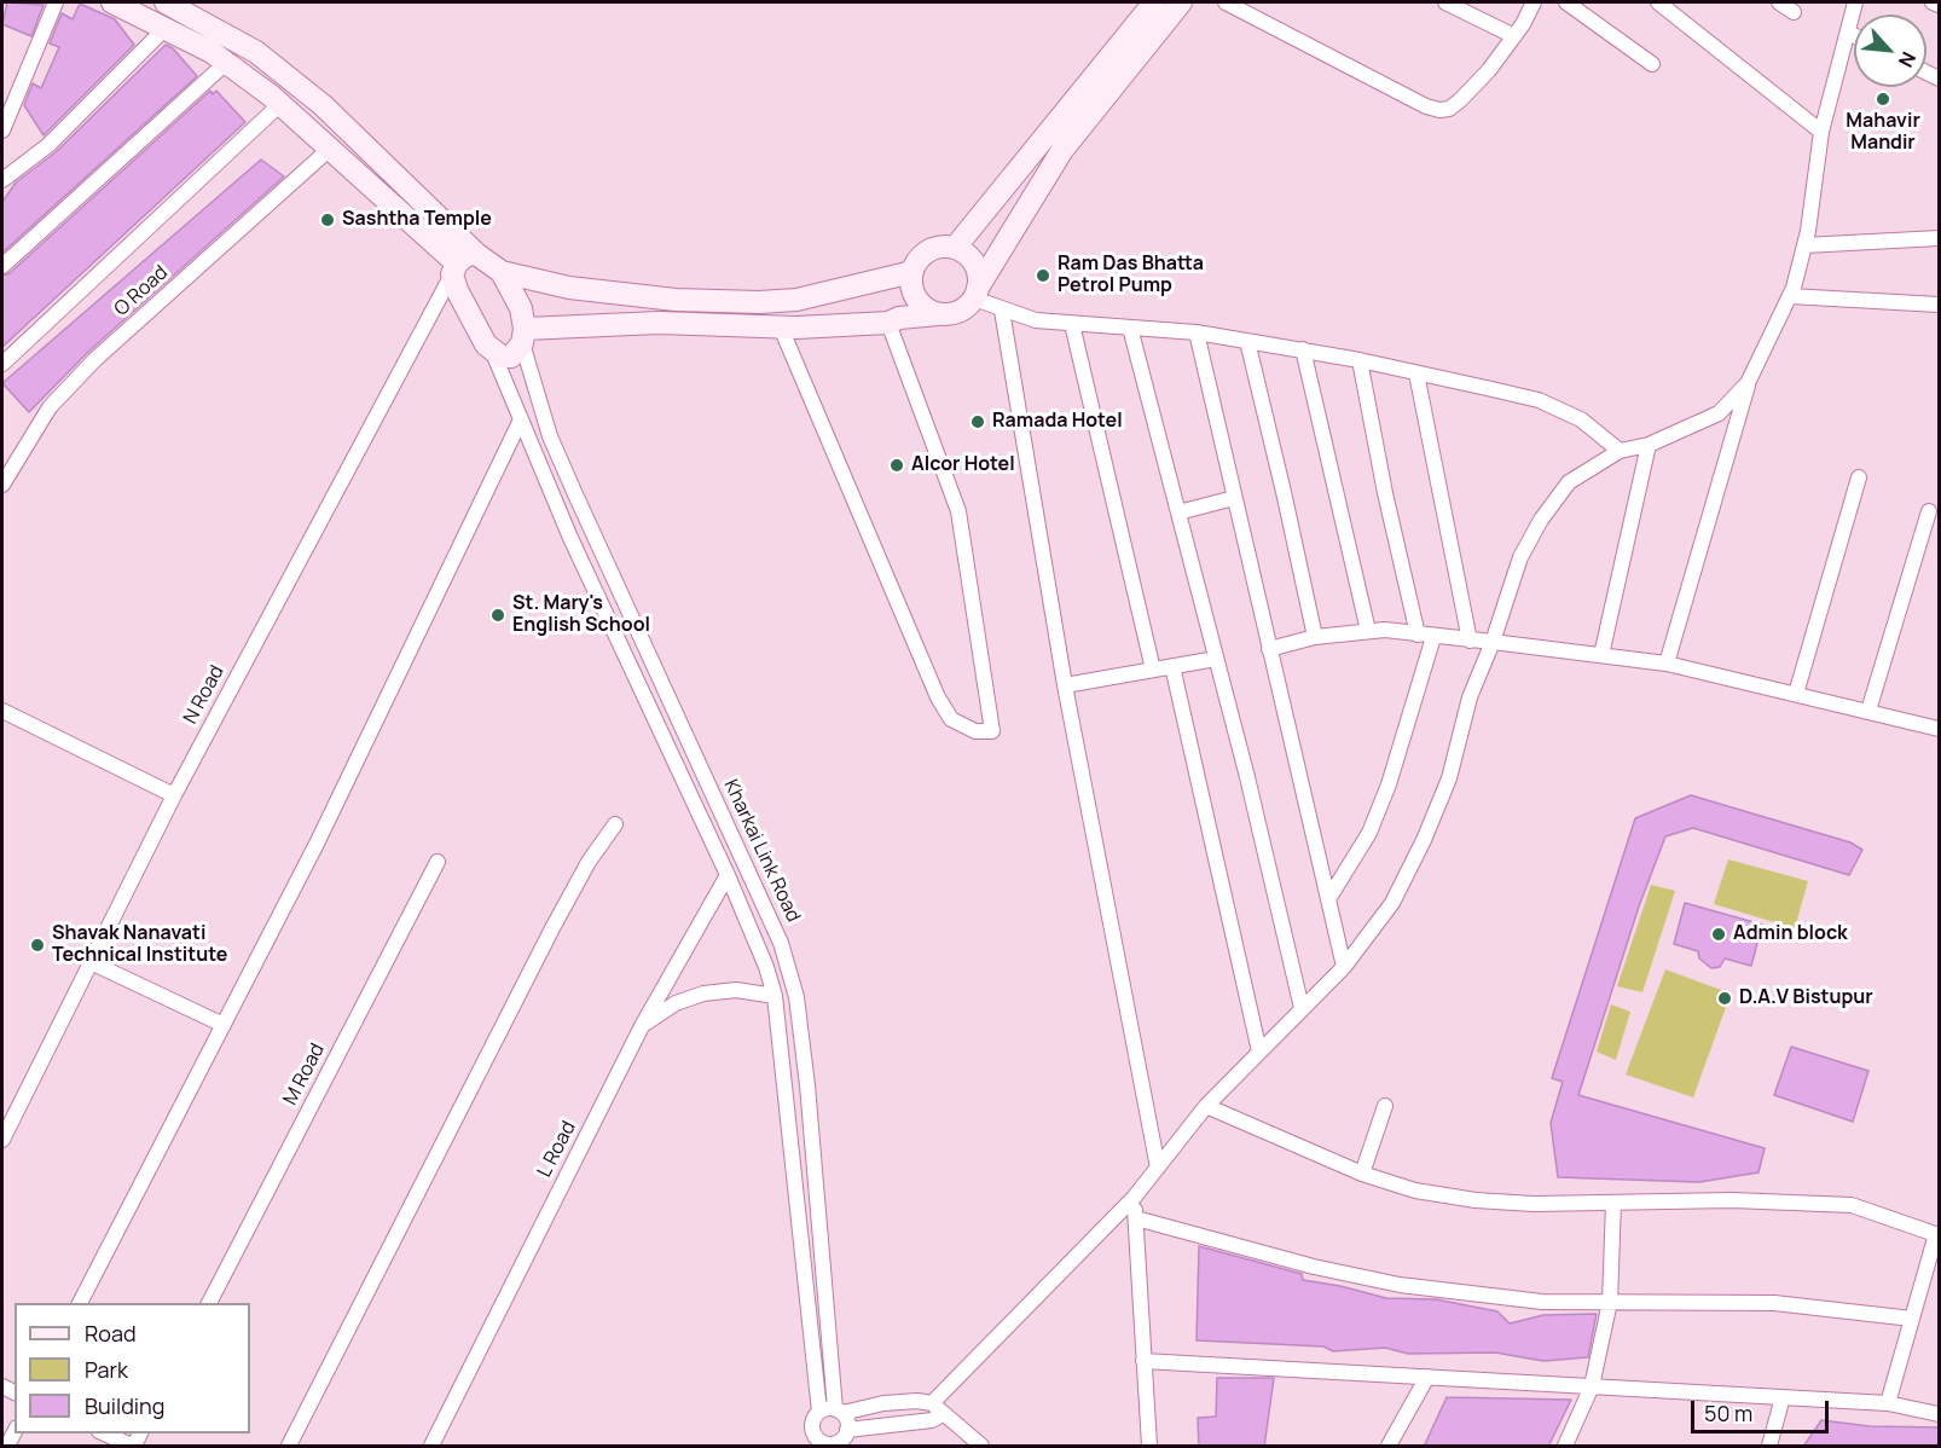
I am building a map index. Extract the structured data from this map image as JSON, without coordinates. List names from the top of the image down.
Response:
{
  "streets": {
    "street": [
      "O Road",
      "N Road",
      "Kharkai Link Road",
      "M Road",
      "L Road"
    ]
  },
  "places": [
    "Mahavir Mandir",
    "Sashtha Temple",
    "Ram Das Bhatta Petrol Pump",
    "Ramada Hotel",
    "Alcor Hotel",
    "St. Mary's English School",
    "Admin block",
    "Shavak Nanavati Technical Institute",
    "D.A.V Bistupur"
  ],
  "legend": ["Road", "Park", "Building"],
  "scale_bar": "50 m",
  "north": "bottom right"
}
